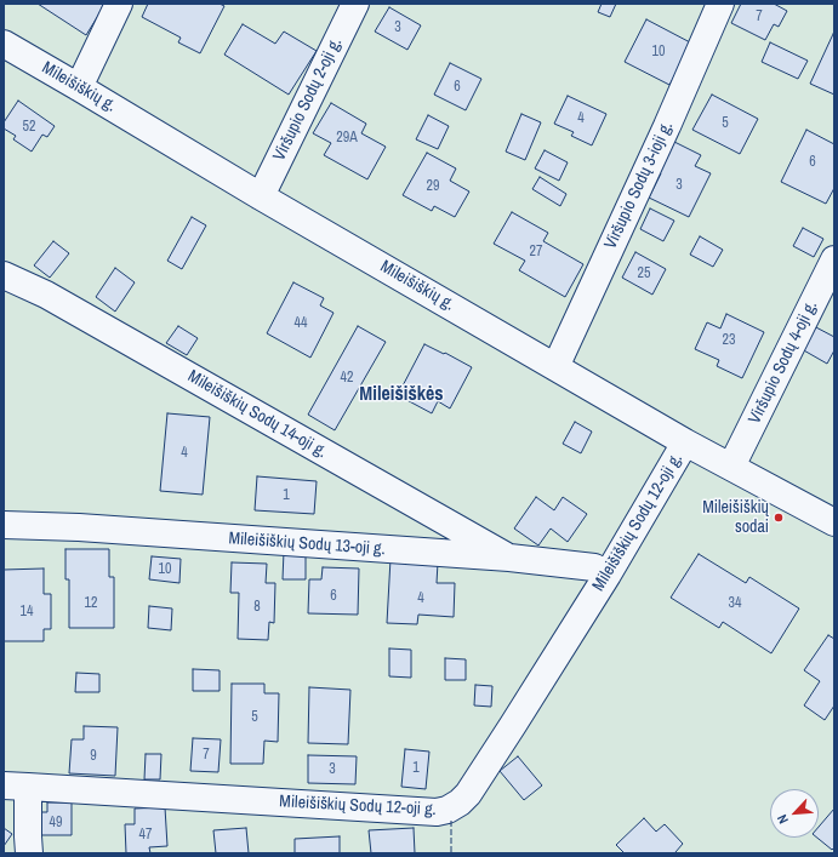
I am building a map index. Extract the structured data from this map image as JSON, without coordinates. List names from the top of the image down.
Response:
{
  "streets": {
    "street": [
      "Mileišiškių g.",
      "Viršupio Sodų 2-oji g.",
      "Viršupio Sodų 3-ioji g.",
      "Viršupio Sodų 4-oji g.",
      "Mileišiškių Sodų 14-oji g.",
      "Mileišiškių Sodų 12-oji g.",
      "Mileišiškių Sodų 13-oji g."
    ]
  },
  "crossings": [
    ["Mileišiškių g.", "Viršupio Sodų 2-oji g."],
    ["Mileišiškių g.", "Viršupio Sodų 3-ioji g."],
    ["Mileišiškių g.", "Viršupio Sodų 4-oji g."],
    ["Mileišiškių g.", "Mileišiškių Sodų 12-oji g."],
    ["Mileišiškių Sodų 14-oji g.", "Mileišiškių Sodų 13-oji g."],
    ["Mileišiškių Sodų 12-oji g.", "Mileišiškių Sodų 13-oji g."]
  ],
  "districts": ["Mileišiškės"],
  "places": ["Mileišiškių sodai"],
  "house_numbers": [
    "7",
    "3",
    "10",
    "6",
    "4",
    "5",
    "52",
    "29A",
    "6",
    "3",
    "29",
    "27",
    "25",
    "44",
    "23",
    "42",
    "4",
    "1",
    "10",
    "6",
    "4",
    "12",
    "34",
    "8",
    "14",
    "5",
    "7",
    "9",
    "1",
    "3",
    "49",
    "47"
  ],
  "north": "bottom left"
}
